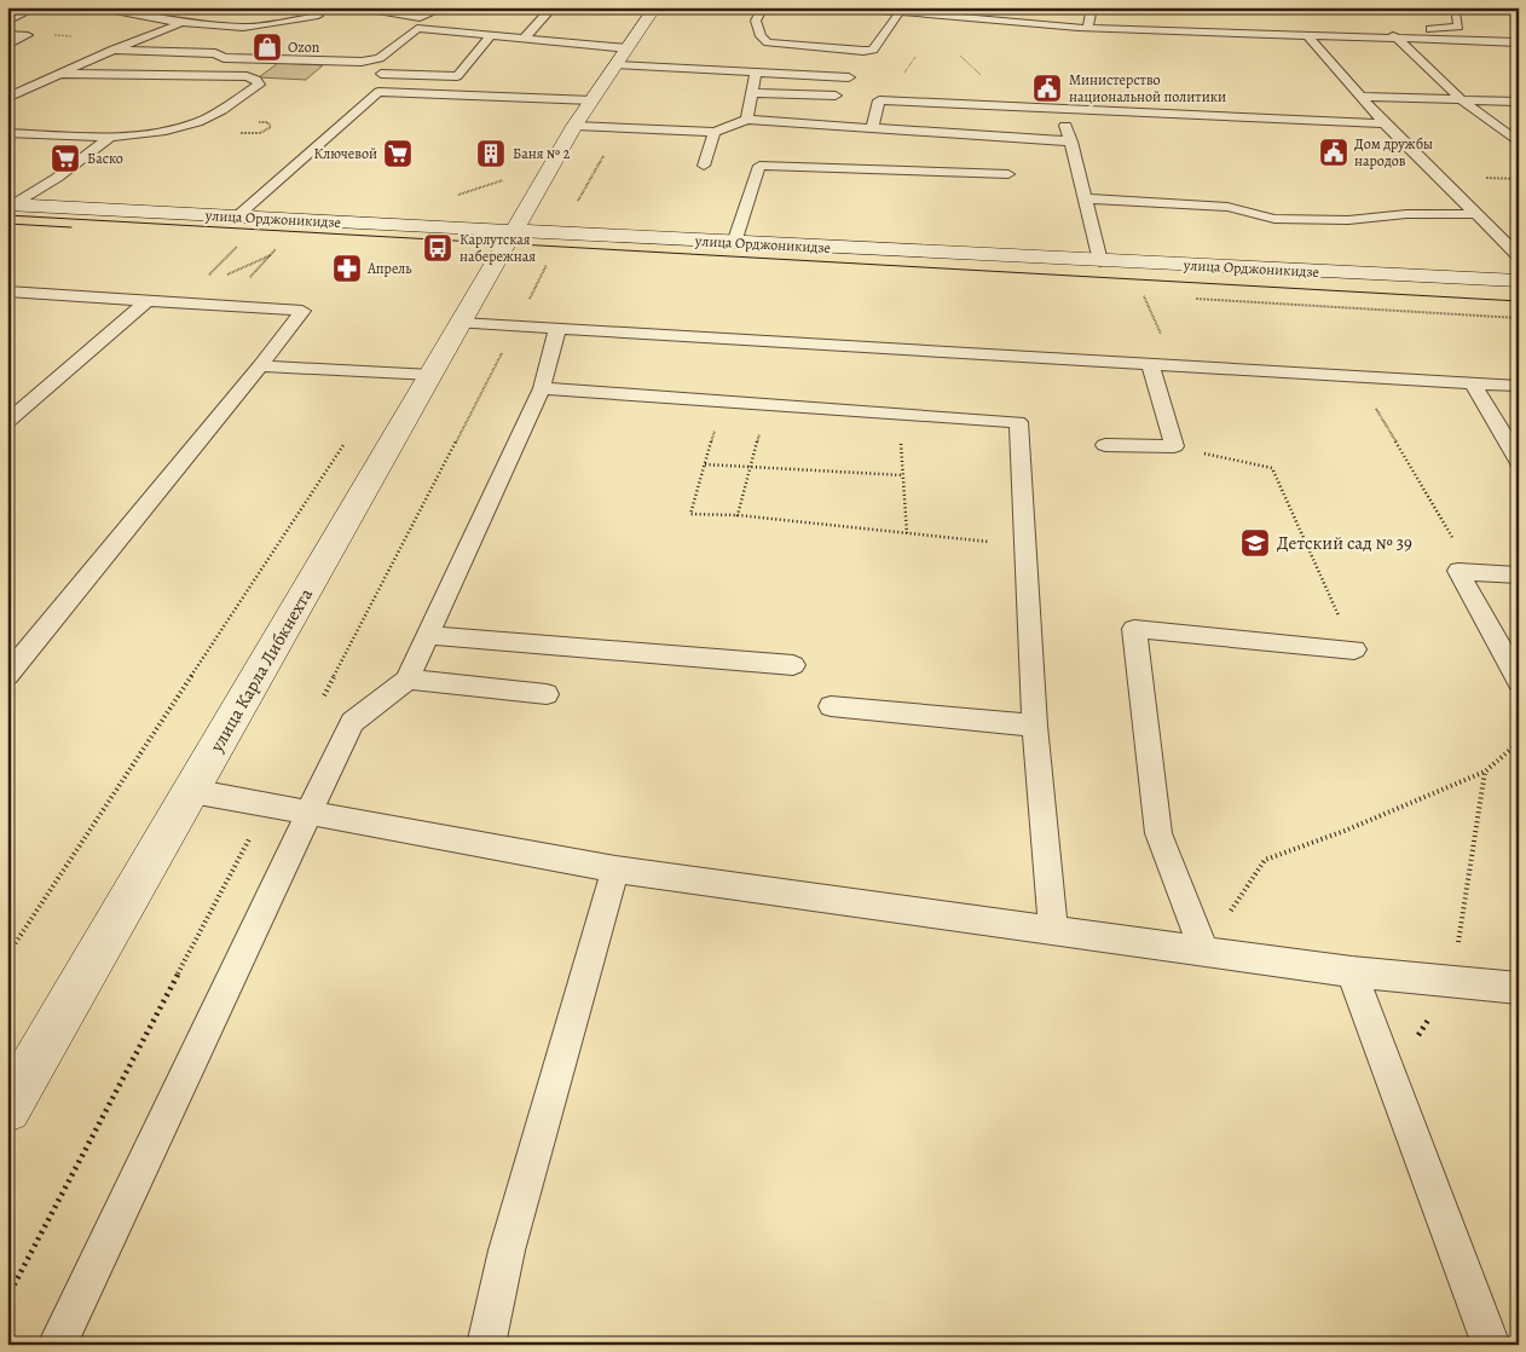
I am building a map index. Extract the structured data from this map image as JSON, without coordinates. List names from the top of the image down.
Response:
{
  "streets": {
    "main road": ["улица Орджоникидзе", "улица Карла Либкнехта"]
  },
  "crossings": [
    ["улица Орджоникидзе", "улица Карла Либкнехта"]
  ],
  "places": {
    "shop": ["Ozon"],
    "public building": ["Министерство национальной политики", "Дом дружбы народов"],
    "supermarket": ["Ключевой", "Баско"],
    "building": ["Баня № 2"],
    "bus stop": ["Карлутская набережная"],
    "pharmacy": ["Апрель"],
    "school or university": ["Детский сад № 39"]
  }
}
